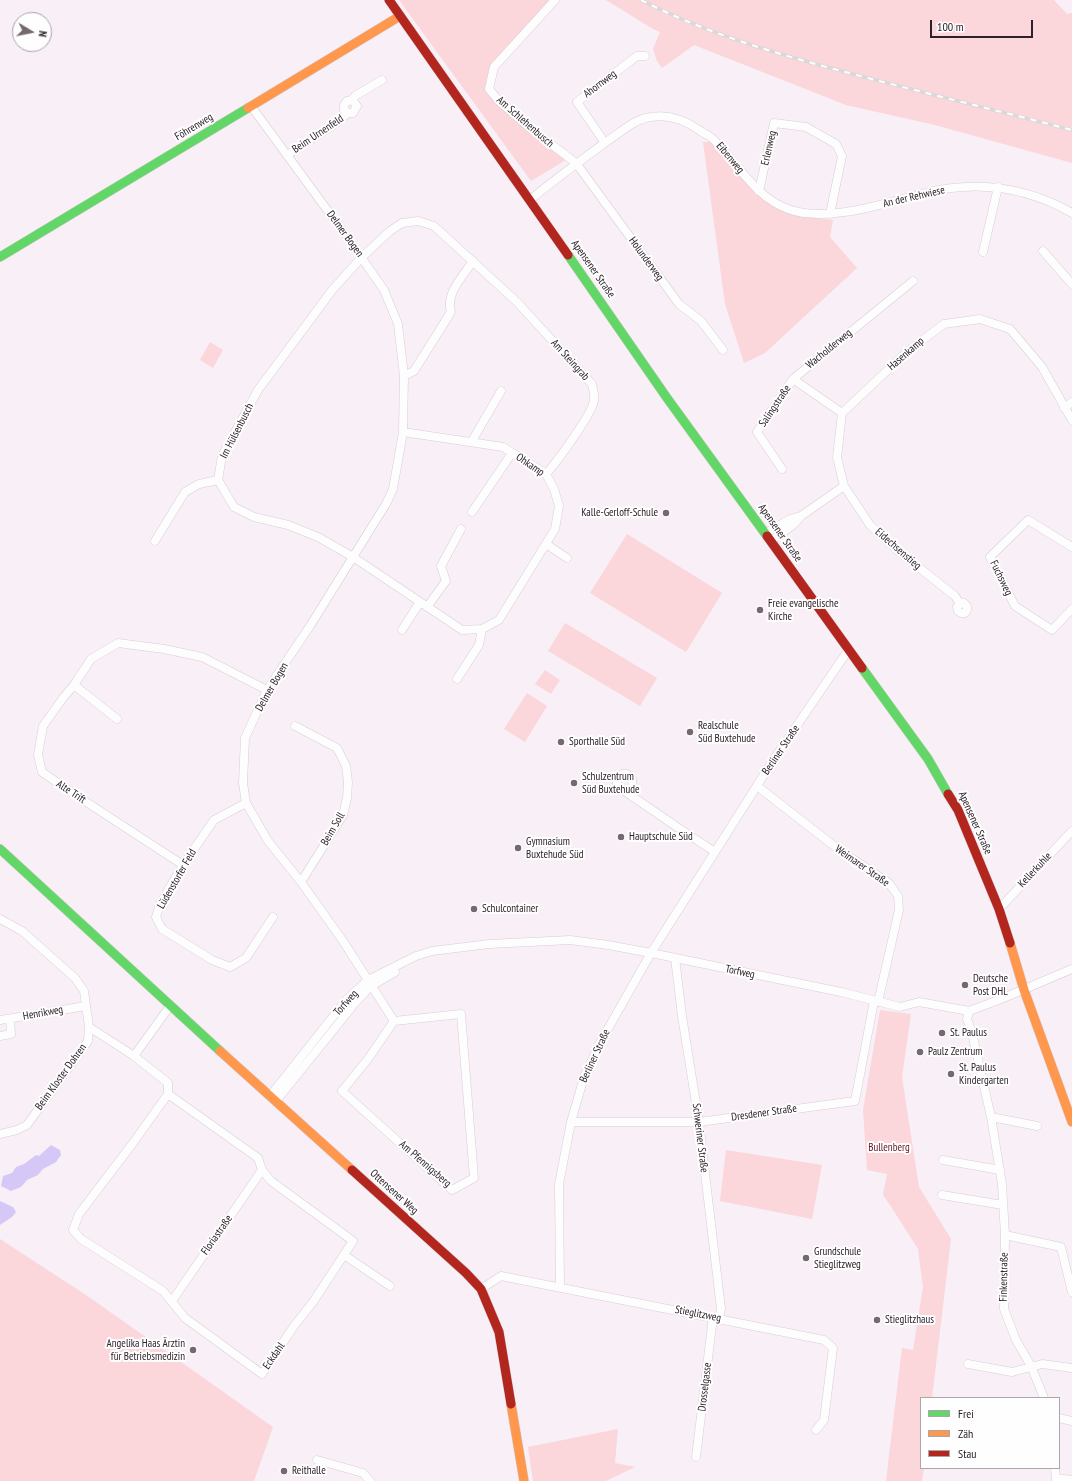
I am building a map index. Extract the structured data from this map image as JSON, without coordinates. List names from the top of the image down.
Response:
{
  "streets": {
    "main road": ["Föhrenweg", "Apensener Straße", "Ottensener Weg"],
    "street": [
      "Ahornweg",
      "Am Schlehenbusch",
      "Beim Urnenfeld",
      "Erlenweg",
      "Eibenweg",
      "An der Rehwiese",
      "Delmer Bogen",
      "Holunderweg",
      "Wacholderweg",
      "Hasenkamp",
      "Am Steingrab",
      "Salingstraße",
      "Im Hülsenbusch",
      "Ohkamp",
      "Eidechsenstieg",
      "Fuchsweg",
      "Berliner Straße",
      "Alte Trift",
      "Beim Soll",
      "Weimarer Straße",
      "Kellerkuhle",
      "Lüdenstorfer Feld",
      "Torfweg",
      "Henrikweg",
      "Beim Kloster Dohren",
      "Dresdener Straße",
      "Schweriner Straße",
      "Am Pfennigsberg",
      "Floriastraße",
      "Finkenstraße",
      "Stieglitzweg",
      "Eckdahl",
      "Drosselgasse"
    ]
  },
  "crossings": [
    ["Ahornweg", "Eibenweg"],
    ["Am Schlehenbusch", "Eibenweg"],
    ["Am Schlehenbusch", "Holunderweg"],
    ["Föhrenweg", "Delmer Bogen"],
    ["Föhrenweg", "Apensener Straße"],
    ["Beim Urnenfeld", "Delmer Bogen"],
    ["Erlenweg", "Eibenweg"],
    ["Erlenweg", "An der Rehwiese"],
    ["Eibenweg", "An der Rehwiese"],
    ["Eibenweg", "Holunderweg"],
    ["Eibenweg", "Apensener Straße"],
    ["Delmer Bogen", "Am Steingrab"],
    ["Delmer Bogen", "Im Hülsenbusch"],
    ["Delmer Bogen", "Ohkamp"],
    ["Delmer Bogen", "Alte Trift"],
    ["Delmer Bogen", "Beim Soll"],
    ["Delmer Bogen", "Lüdenstorfer Feld"],
    ["Delmer Bogen", "Torfweg"],
    ["Apensener Straße", "Berliner Straße"],
    ["Apensener Straße", "Kellerkuhle"],
    ["Wacholderweg", "Salingstraße"],
    ["Am Steingrab", "Im Hülsenbusch"],
    ["Am Steingrab", "Ohkamp"],
    ["Berliner Straße", "Weimarer Straße"],
    ["Berliner Straße", "Torfweg"],
    ["Berliner Straße", "Dresdener Straße"],
    ["Berliner Straße", "Stieglitzweg"],
    ["Alte Trift", "Lüdenstorfer Feld"],
    ["Weimarer Straße", "Torfweg"],
    ["Weimarer Straße", "Dresdener Straße"],
    ["Torfweg", "Dresdener Straße"],
    ["Torfweg", "Schweriner Straße"],
    ["Torfweg", "Ottensener Weg"],
    ["Torfweg", "Finkenstraße"],
    ["Henrikweg", "Beim Kloster Dohren"],
    ["Dresdener Straße", "Schweriner Straße"],
    ["Schweriner Straße", "Stieglitzweg"],
    ["Schweriner Straße", "Drosselgasse"],
    ["Ottensener Weg", "Stieglitzweg"],
    ["Floriastraße", "Eckdahl"],
    ["Stieglitzweg", "Drosselgasse"]
  ],
  "parks": ["Bullenberg"],
  "places": [
    "Kalle-Gerloff-Schule",
    "Freie evangelische Kirche",
    "Realschule Süd Buxtehude",
    "Sporthalle Süd",
    "Schulzentrum Süd Buxtehude",
    "Hauptschule Süd",
    "Gymnasium Buxtehude Süd",
    "Schulcontainer",
    "Deutsche Post DHL",
    "St. Paulus",
    "Paulz Zentrum",
    "St. Paulus Kindergarten",
    "Grundschule Stieglitzweg",
    "Stieglitzhaus",
    "Angelika Haas Ärztin für Betriebsmedizin",
    "Reithalle"
  ],
  "legend": ["Frei", "Zäh", "Stau"],
  "scale_bar": "100 m",
  "north": "right"
}
